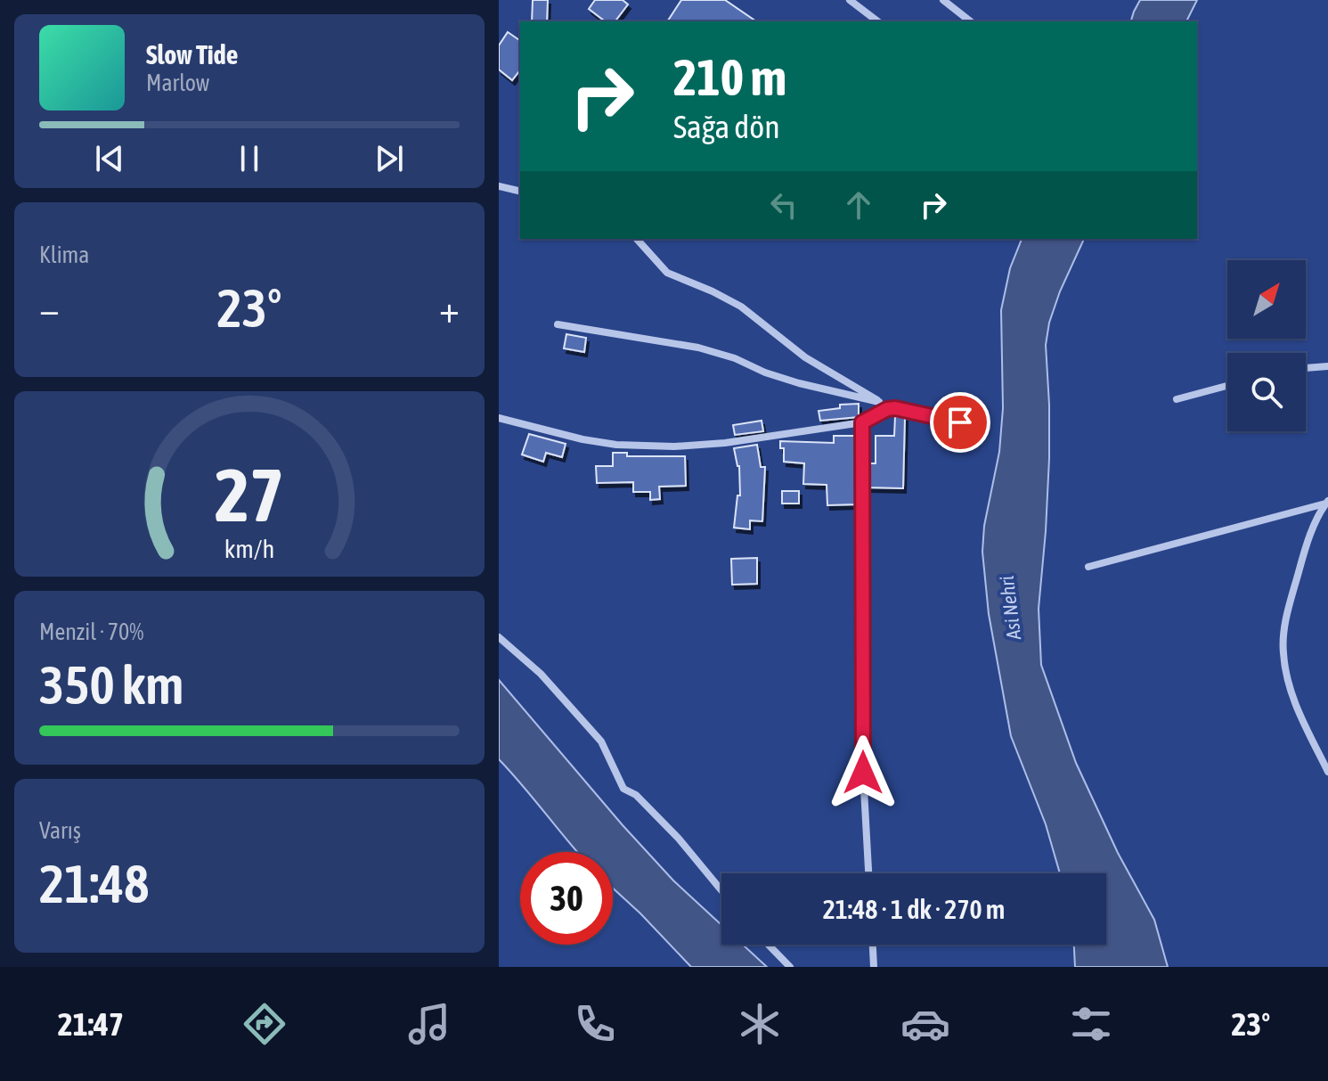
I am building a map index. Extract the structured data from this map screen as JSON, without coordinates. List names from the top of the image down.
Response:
{
  "water": ["Asi Nehri"],
  "north": "top right",
  "page": {
    "turn": ["210 m", "Sağa dön"],
    "song": ["Slow Tide", "Marlow"],
    "tile": [
      "Klima",
      ["Menzil · 70%", "350 km"],
      ["Varış", "21:48"]
    ],
    "heat": ["−", "23°", "+"],
    "limit": "30",
    "trip": "21:48 · 1 dk · 270 m",
    "tabs": ["21:47", "23°"],
    "gauge": ["27", "km/h"]
  }
}
